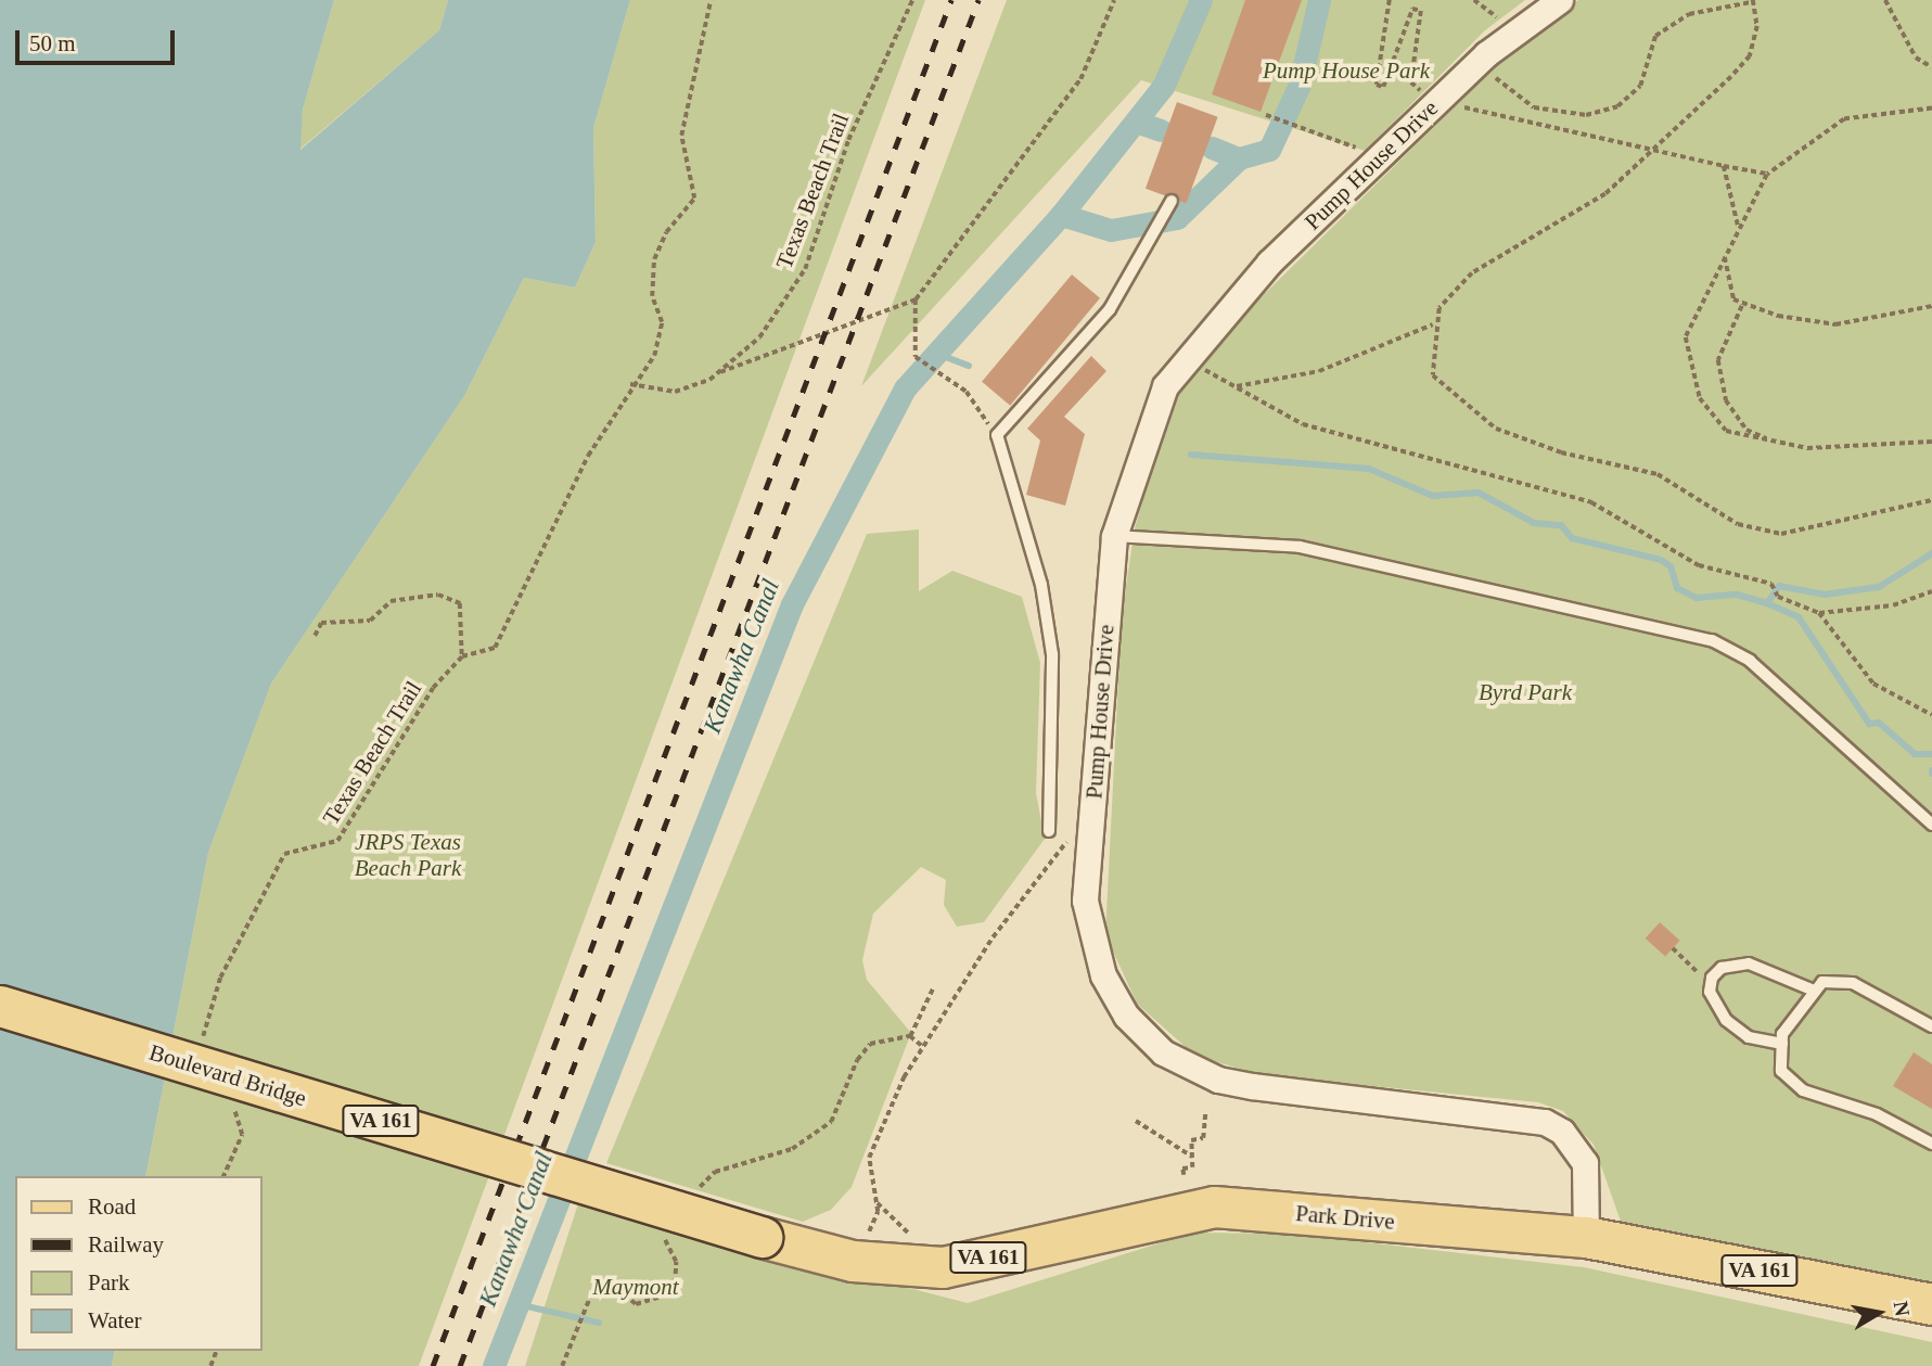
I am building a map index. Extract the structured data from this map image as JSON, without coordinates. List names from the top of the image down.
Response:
{
  "streets": {
    "main road": ["Boulevard Bridge", "VA 161", "Park Drive"],
    "street": ["Pump House Drive"],
    "path": ["Texas Beach Trail"]
  },
  "crossings": [
    ["Pump House Drive", "Park Drive"],
    ["Boulevard Bridge", "Park Drive"]
  ],
  "water": ["Kanawha Canal"],
  "parks": [
    "Pump House Park",
    "Byrd Park",
    "JRPS Texas Beach Park",
    "Maymont"
  ],
  "legend": [
    "Road",
    "Railway",
    "Park",
    "Water"
  ],
  "scale_bar": "50 m",
  "north": "right"
}
